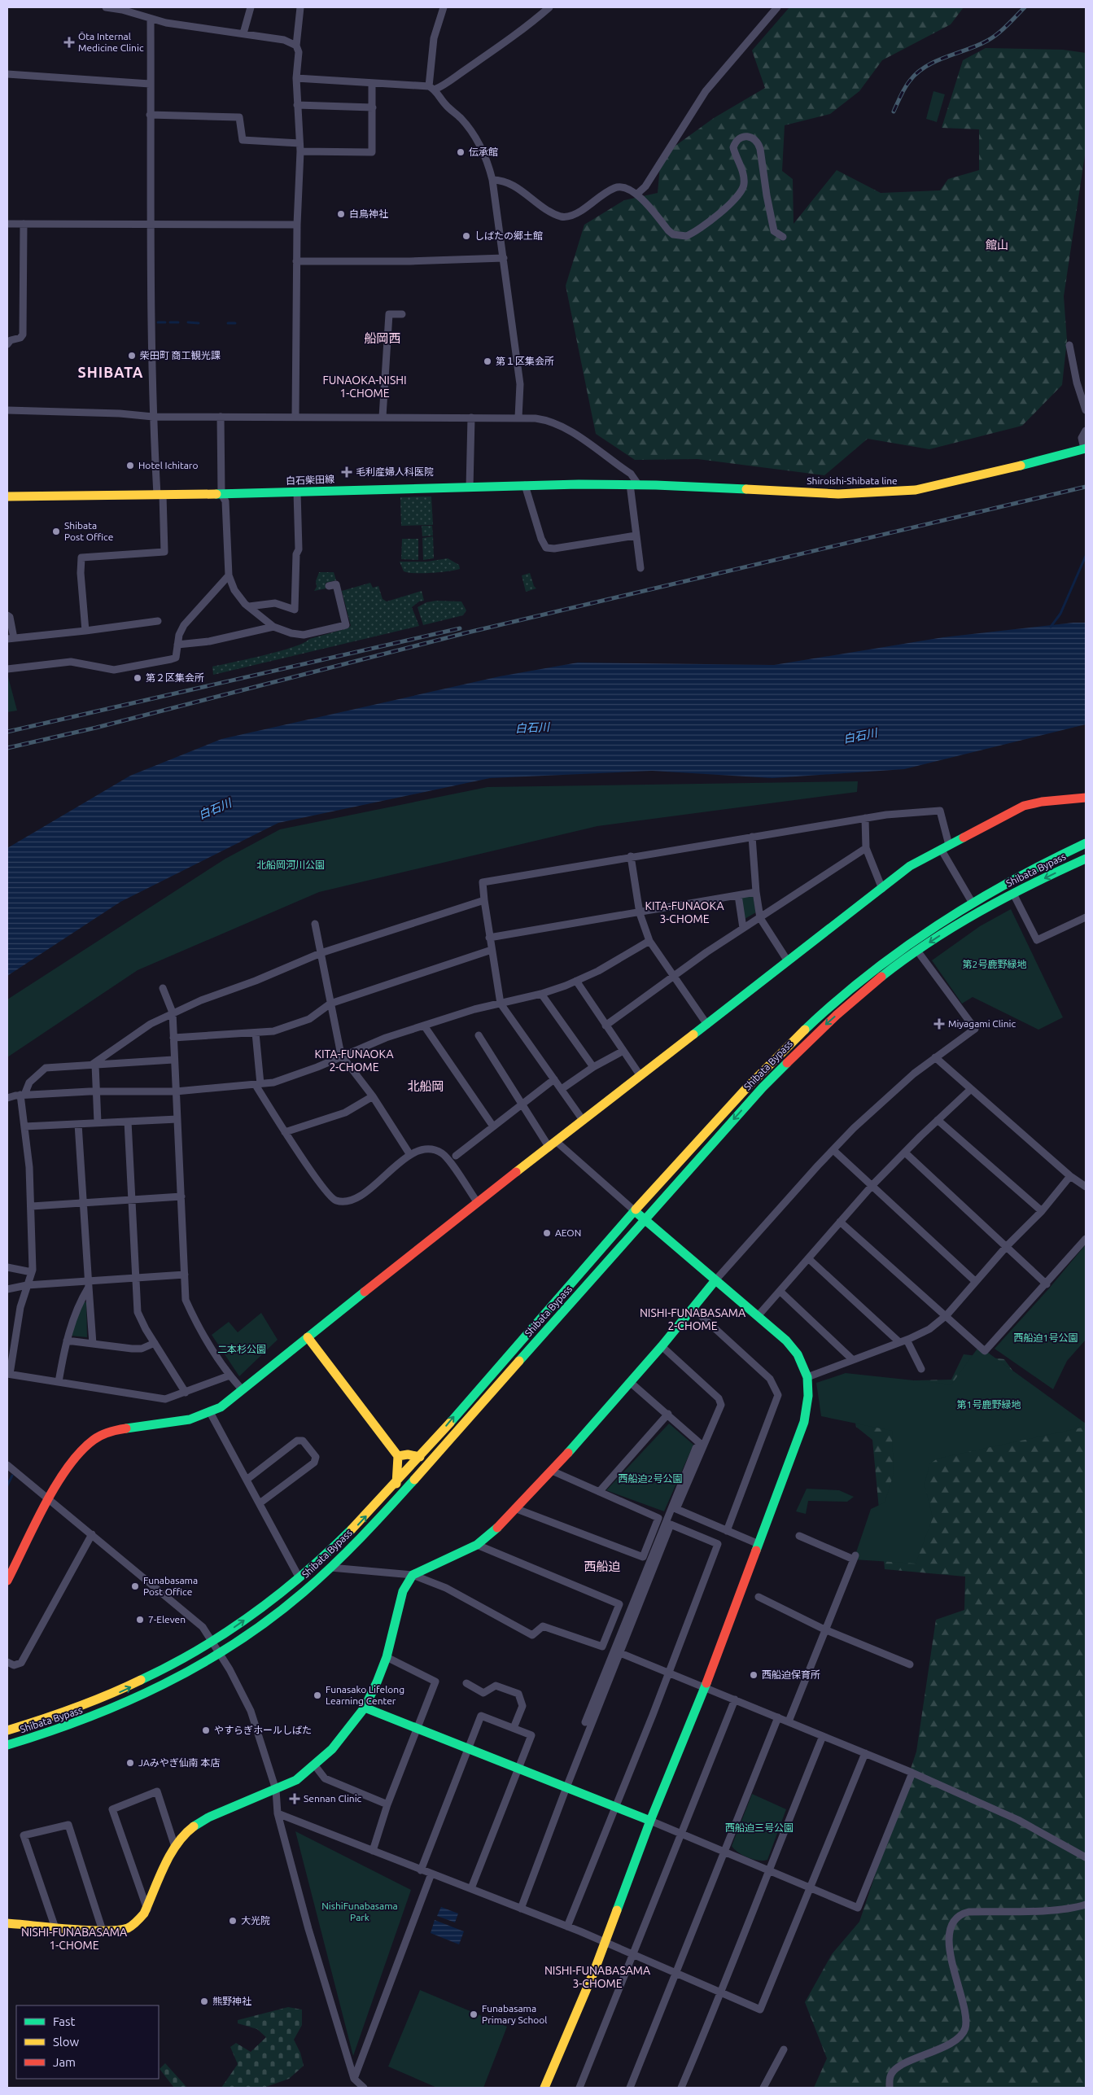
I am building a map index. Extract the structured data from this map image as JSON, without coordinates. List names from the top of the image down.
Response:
{
  "streets": {
    "main road": ["白石柴田線", "Shiroishi-Shibata line", "Shibata Bypass"]
  },
  "crossings": [
    ["白石柴田線", "Shiroishi-Shibata line"]
  ],
  "districts": [
    "館山",
    "船岡西",
    "SHIBATA",
    "FUNAOKA-NISHI 1-CHOME",
    "KITA-FUNAOKA 3-CHOME",
    "KITA-FUNAOKA 2-CHOME",
    "北船岡",
    "NISHI-FUNABASAMA 2-CHOME",
    "西船迫",
    "NISHI-FUNABASAMA 1-CHOME",
    "NISHI-FUNABASAMA 3-CHOME"
  ],
  "water": ["白石川"],
  "parks": [
    "北船岡河川公園",
    "第2号鹿野緑地",
    "西船迫1号公園",
    "二本杉公園",
    "第1号鹿野緑地",
    "西船迫2号公園",
    "西船迫三号公園",
    "NishiFunabasama Park"
  ],
  "places": {
    "health": [
      "Ōta Internal Medicine Clinic",
      "毛利産婦人科医院",
      "Miyagami Clinic",
      "Sennan Clinic"
    ],
    "other": [
      "伝承館",
      "白鳥神社",
      "しばたの郷土館",
      "柴田町 商工観光課",
      "第１区集会所",
      "Hotel Ichitaro",
      "Shibata Post Office",
      "第２区集会所",
      "AEON",
      "Funabasama Post Office",
      "7-Eleven",
      "西船迫保育所",
      "Funasako Lifelong Learning Center",
      "やすらぎホールしばた",
      "JAみやぎ仙南 本店",
      "大光院",
      "熊野神社",
      "Funabasama Primary School"
    ]
  },
  "legend": ["Fast", "Slow", "Jam"]
}
